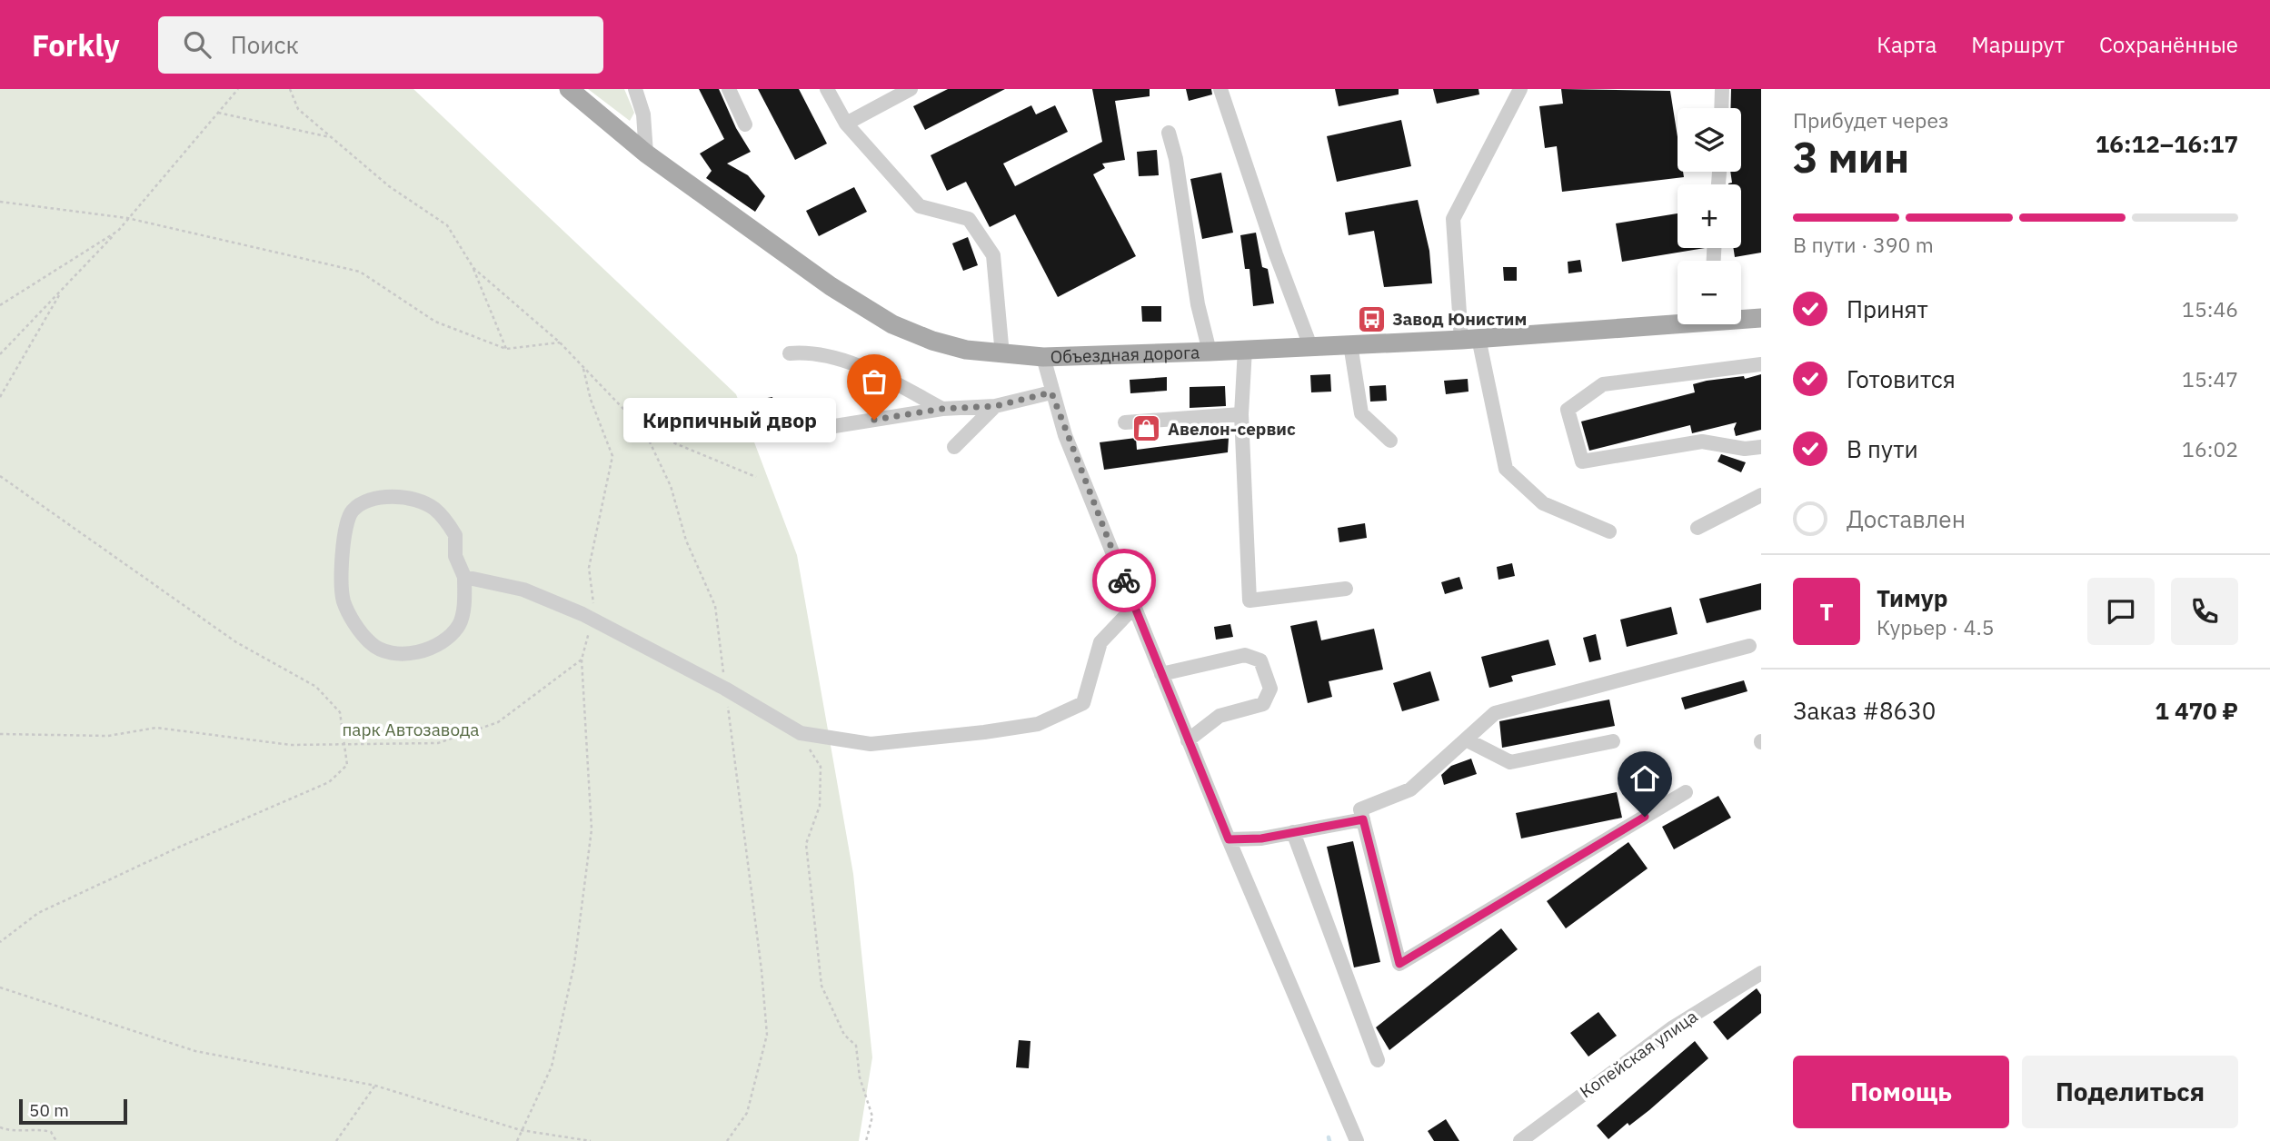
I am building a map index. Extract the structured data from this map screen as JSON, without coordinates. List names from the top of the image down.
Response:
{
  "streets": {
    "main road": ["Объездная дорога"],
    "street": ["Копейская улица"]
  },
  "parks": ["парк Автозавода"],
  "places": {
    "bus stop": ["Завод Юнистим"],
    "other": ["Кирпичный двор"],
    "shop": ["Авелон-сервис"]
  },
  "scale_bar": "50 m",
  "page": {
    "header": "Forkly",
    "search": "Поиск",
    "nav": ["Карта", "Маршрут", "Сохранённые"],
    "heading": ["3 мин", "Прибудет через", "16:12–16:17"],
    "panel": [
      "Тимур",
      "Курьер · 4.5",
      "Заказ #8630",
      "1 470 ₽"
    ],
    "map_buttons": ["+", "−"],
    "bar": "В пути · 390 m",
    "list": [
      ["Принят", "15:46"],
      ["Готовится", "15:47"],
      ["В пути", "16:02"],
      "Доставлен"
    ],
    "bubble": "Кирпичный двор",
    "round": "Т",
    "buttons": ["Помощь", "Поделиться"],
    "scale": "50 m"
  }
}
